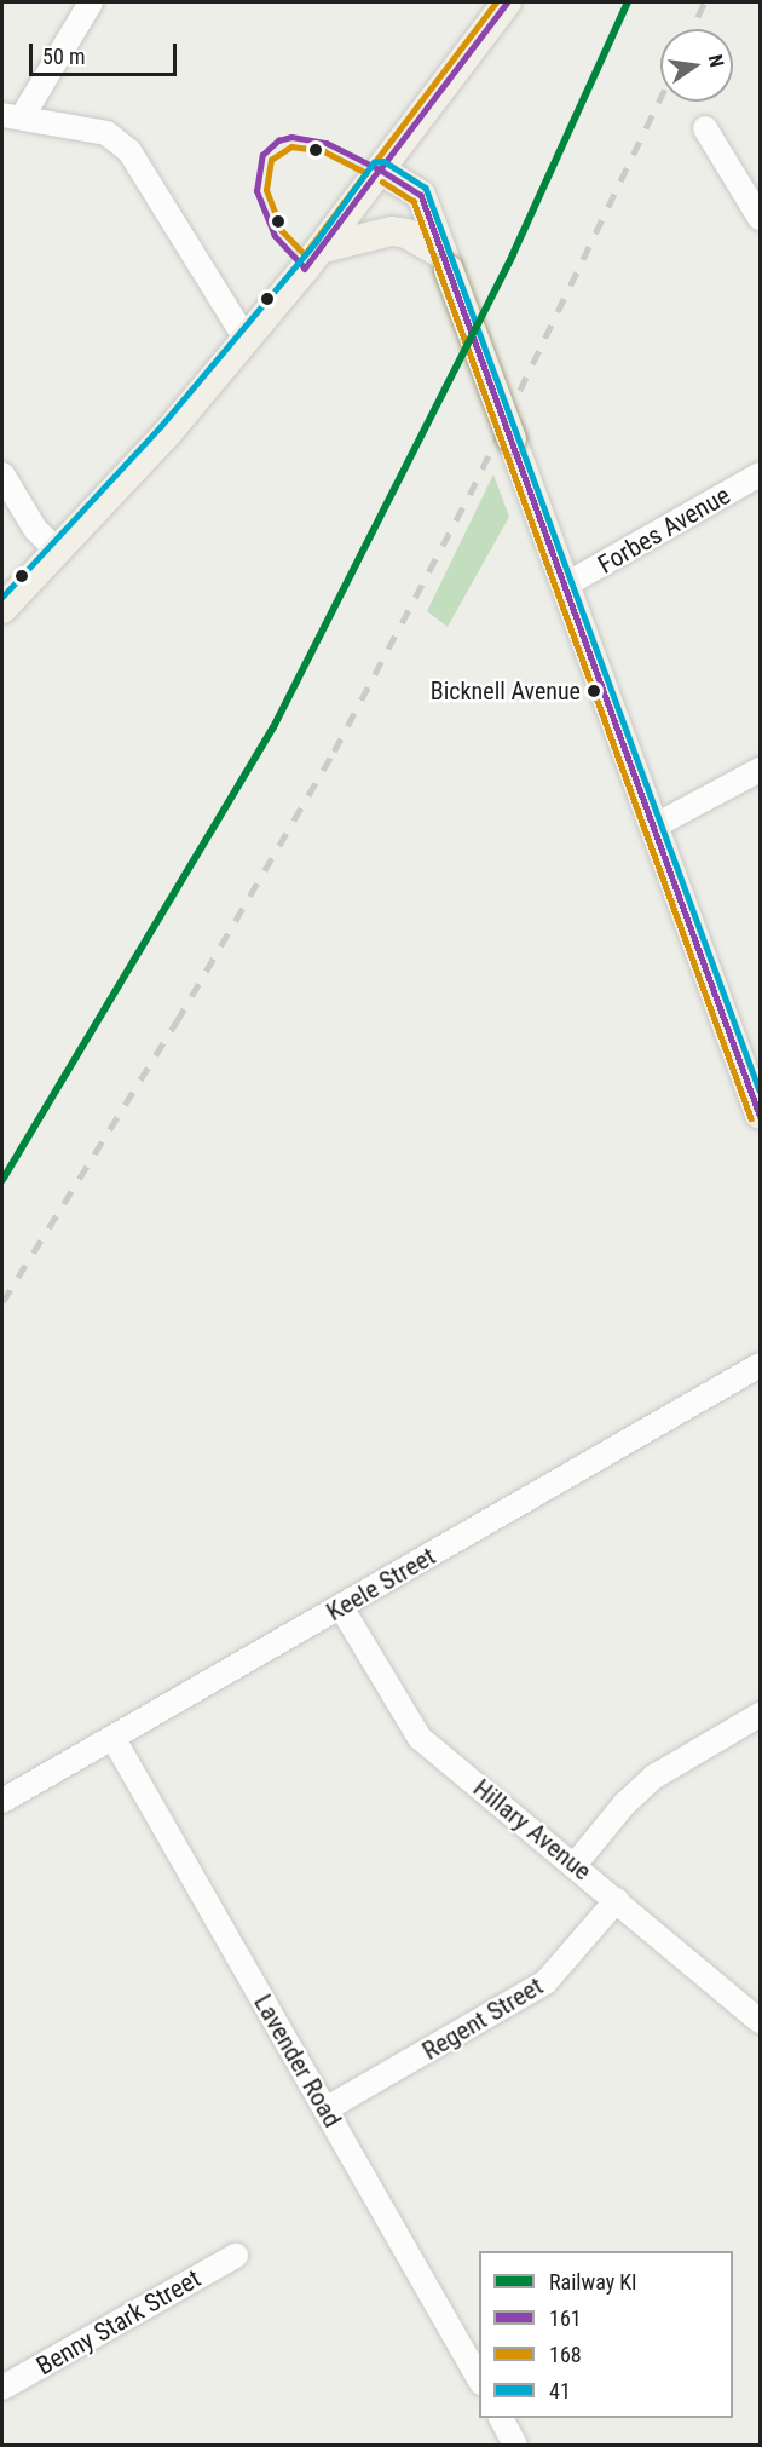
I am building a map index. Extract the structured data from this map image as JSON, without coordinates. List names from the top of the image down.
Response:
{
  "streets": {
    "street": [
      "Forbes Avenue",
      "Keele Street",
      "Hillary Avenue",
      "Regent Street",
      "Lavender Road",
      "Benny Stark Street"
    ]
  },
  "crossings": [
    ["Keele Street", "Hillary Avenue"],
    ["Keele Street", "Lavender Road"],
    ["Hillary Avenue", "Regent Street"],
    ["Regent Street", "Lavender Road"]
  ],
  "places": ["Bicknell Avenue"],
  "lines": [
    "rail line KI",
    "transit line 161",
    "transit line 168",
    "transit line 41"
  ],
  "legend": [
    "Railway KI",
    "161",
    "168",
    "41"
  ],
  "scale_bar": "50 m",
  "north": "right"
}
